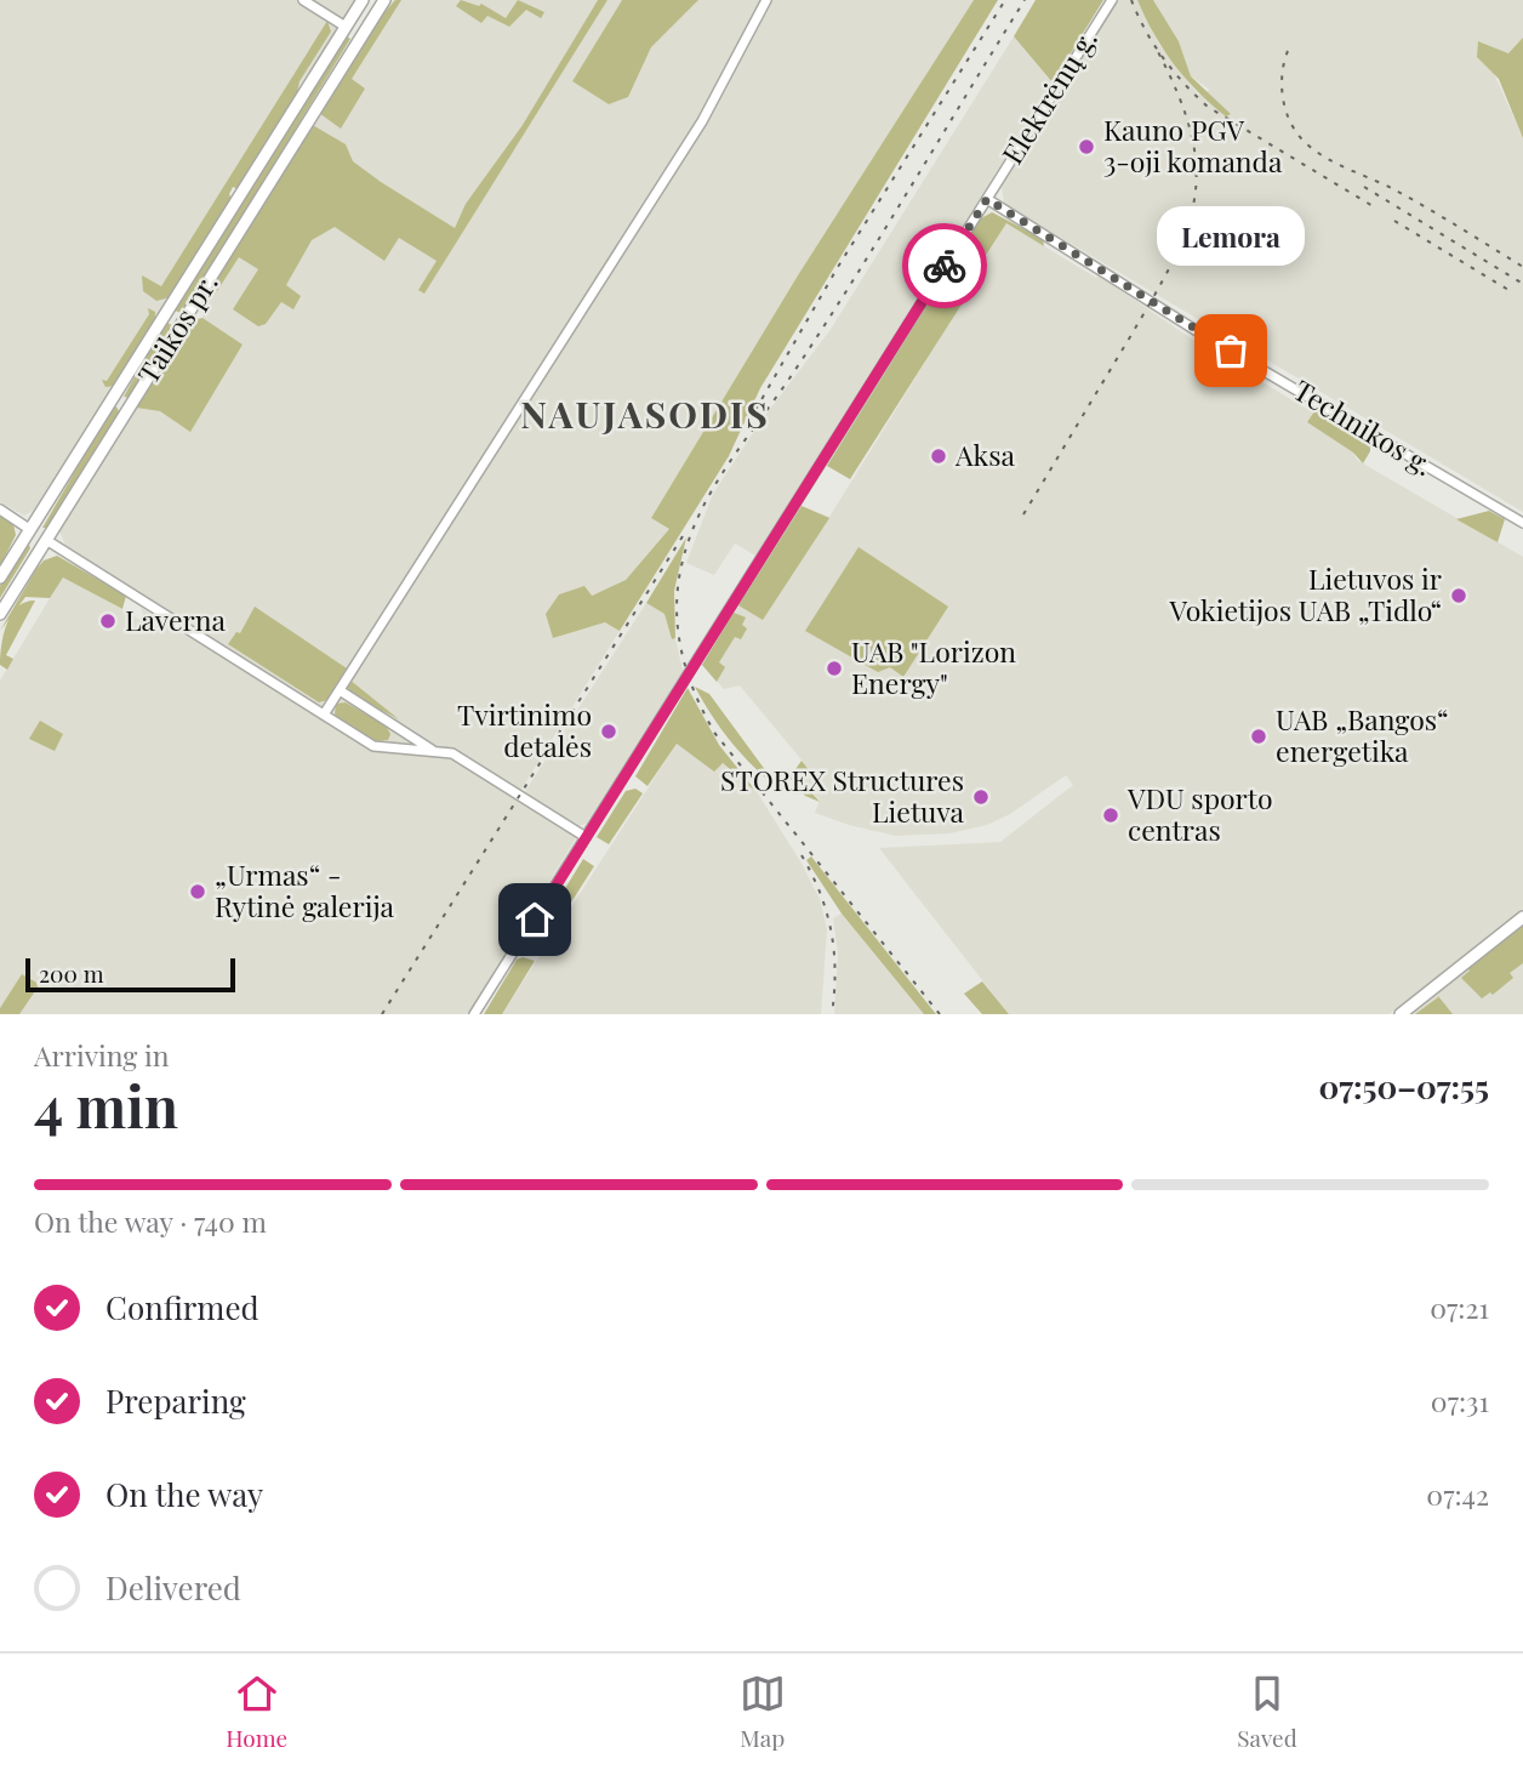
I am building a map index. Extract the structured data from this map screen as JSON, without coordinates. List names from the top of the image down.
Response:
{
  "streets": {
    "main road": ["Taikos pr."],
    "street": ["Elektrėnų g.", "Technikos g."]
  },
  "crossings": [
    ["Elektrėnų g.", "Technikos g."]
  ],
  "districts": ["NAUJASODIS"],
  "places": [
    "Kauno PGV 3-oji komanda",
    "Lemora",
    "Aksa",
    "Lietuvos ir Vokietijos UAB „Tidlo“",
    "Laverna",
    "UAB \"Lorizon Energy\"",
    "Tvirtinimo detalės",
    "UAB „Bangos“ energetika",
    "STOREX Structures Lietuva",
    "VDU sporto centras",
    "„Urmas“ - Rytinė galerija"
  ],
  "scale_bar": "200 m",
  "page": {
    "bubble": "Lemora",
    "scale": "200 m",
    "heading": ["4 min", "Arriving in", "07:50–07:55"],
    "bar": "On the way · 740 m",
    "list": [
      ["Confirmed", "07:21"],
      ["Preparing", "07:31"],
      ["On the way", "07:42"],
      "Delivered"
    ],
    "tabs": ["Home", "Map", "Saved"]
  }
}
